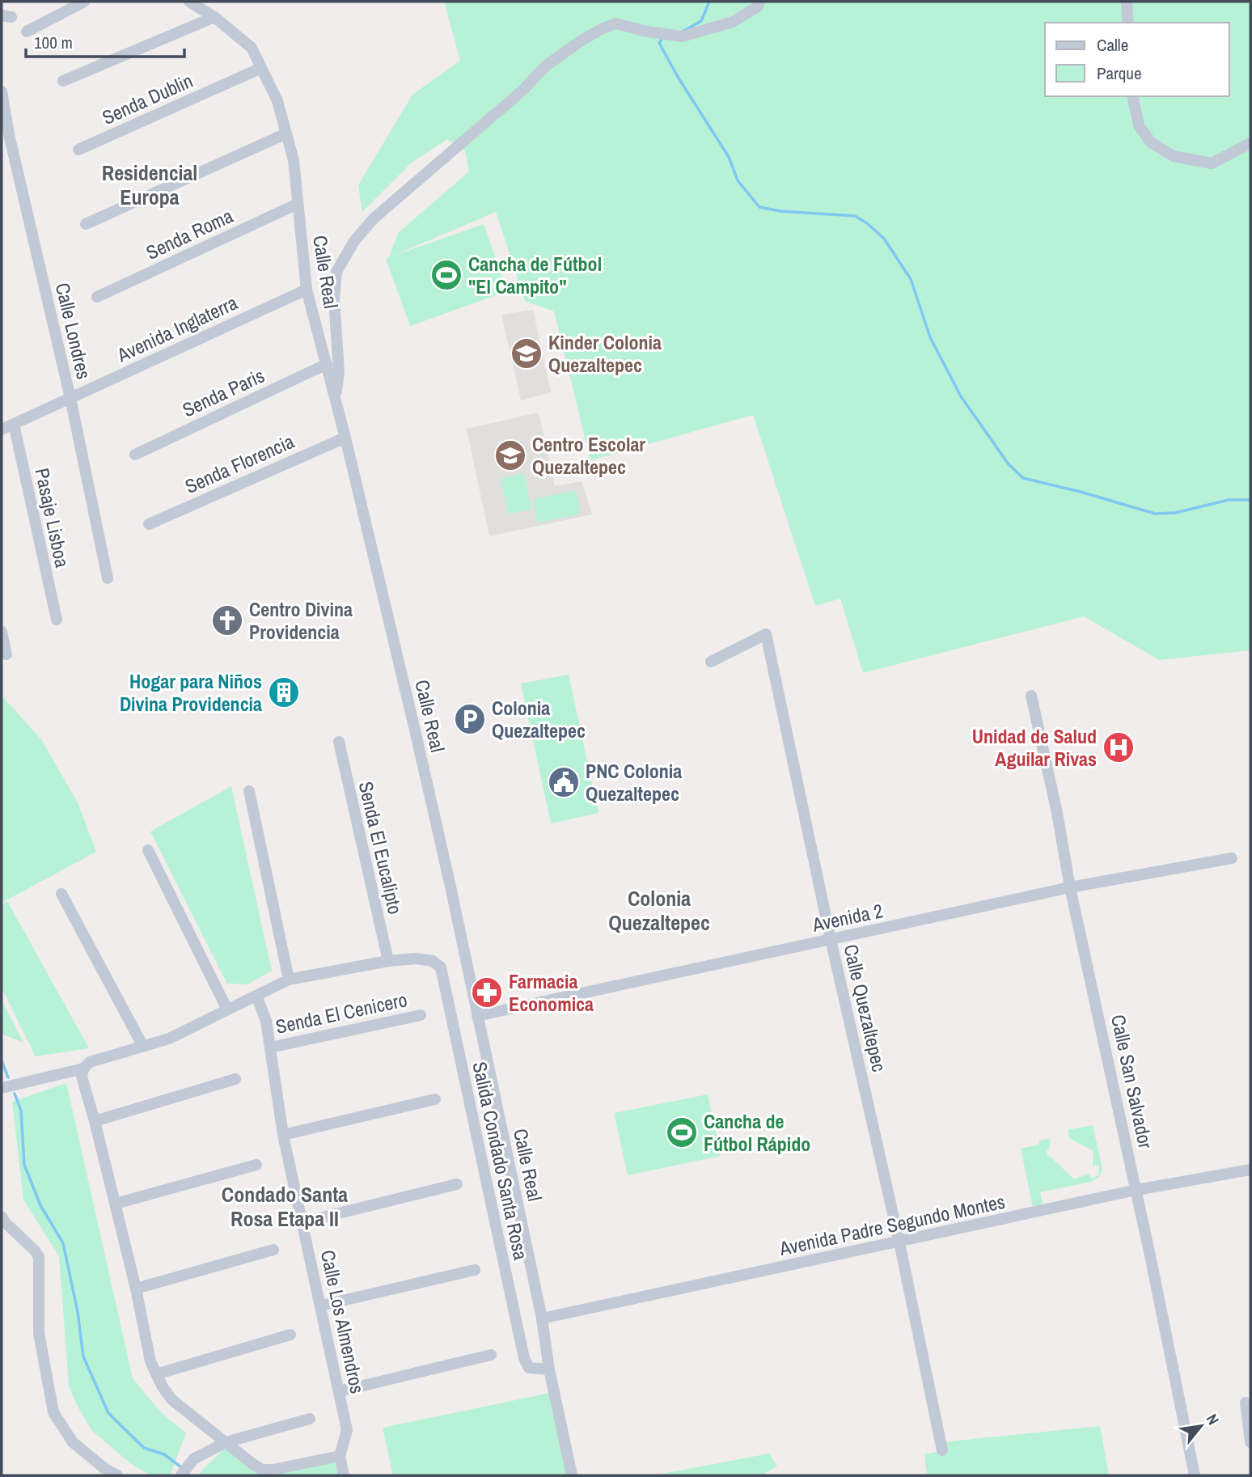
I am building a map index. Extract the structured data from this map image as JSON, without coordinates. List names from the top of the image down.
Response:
{
  "streets": {
    "street": [
      "Senda Dublin",
      "Senda Roma",
      "Calle Real",
      "Avenida Inglaterra",
      "Calle Londres",
      "Senda Paris",
      "Senda Florencia",
      "Pasaje Lisboa",
      "Senda El Eucalipto",
      "Avenida 2",
      "Calle Quezaltepec",
      "Senda El Cenicero",
      "Calle San Salvador",
      "Salida Condado Santa Rosa",
      "Avenida Padre Segundo Montes",
      "Calle Los Almendros"
    ]
  },
  "crossings": [
    ["Senda Dublin", "Calle Real"],
    ["Senda Roma", "Calle Real"],
    ["Calle Real", "Avenida Inglaterra"],
    ["Calle Real", "Senda Paris"],
    ["Calle Real", "Senda Florencia"],
    ["Calle Real", "Avenida 2"],
    ["Calle Real", "Salida Condado Santa Rosa"],
    ["Calle Real", "Avenida Padre Segundo Montes"],
    ["Avenida Inglaterra", "Calle Londres"],
    ["Avenida Inglaterra", "Pasaje Lisboa"],
    ["Senda El Eucalipto", "Salida Condado Santa Rosa"],
    ["Avenida 2", "Calle Quezaltepec"],
    ["Avenida 2", "Calle San Salvador"],
    ["Calle Quezaltepec", "Avenida Padre Segundo Montes"],
    ["Senda El Cenicero", "Calle Los Almendros"],
    ["Calle San Salvador", "Avenida Padre Segundo Montes"]
  ],
  "districts": ["Residencial Europa", "Colonia Quezaltepec", "Condado Santa Rosa Etapa II"],
  "places": {
    "sports": ["Cancha de Fútbol \"El Campito\"", "Cancha de Fútbol Rápido"],
    "school or university": ["Kinder Colonia Quezaltepec", "Centro Escolar Quezaltepec"],
    "church": ["Centro Divina Providencia"],
    "building": ["Hogar para Niños Divina Providencia"],
    "parking": ["Colonia Quezaltepec"],
    "hospital": ["Unidad de Salud Aguilar Rivas"],
    "public building": ["PNC Colonia Quezaltepec"],
    "pharmacy": ["Farmacia Economica"]
  },
  "legend": ["Calle", "Parque"],
  "scale_bar": "100 m",
  "north": "top right"
}
